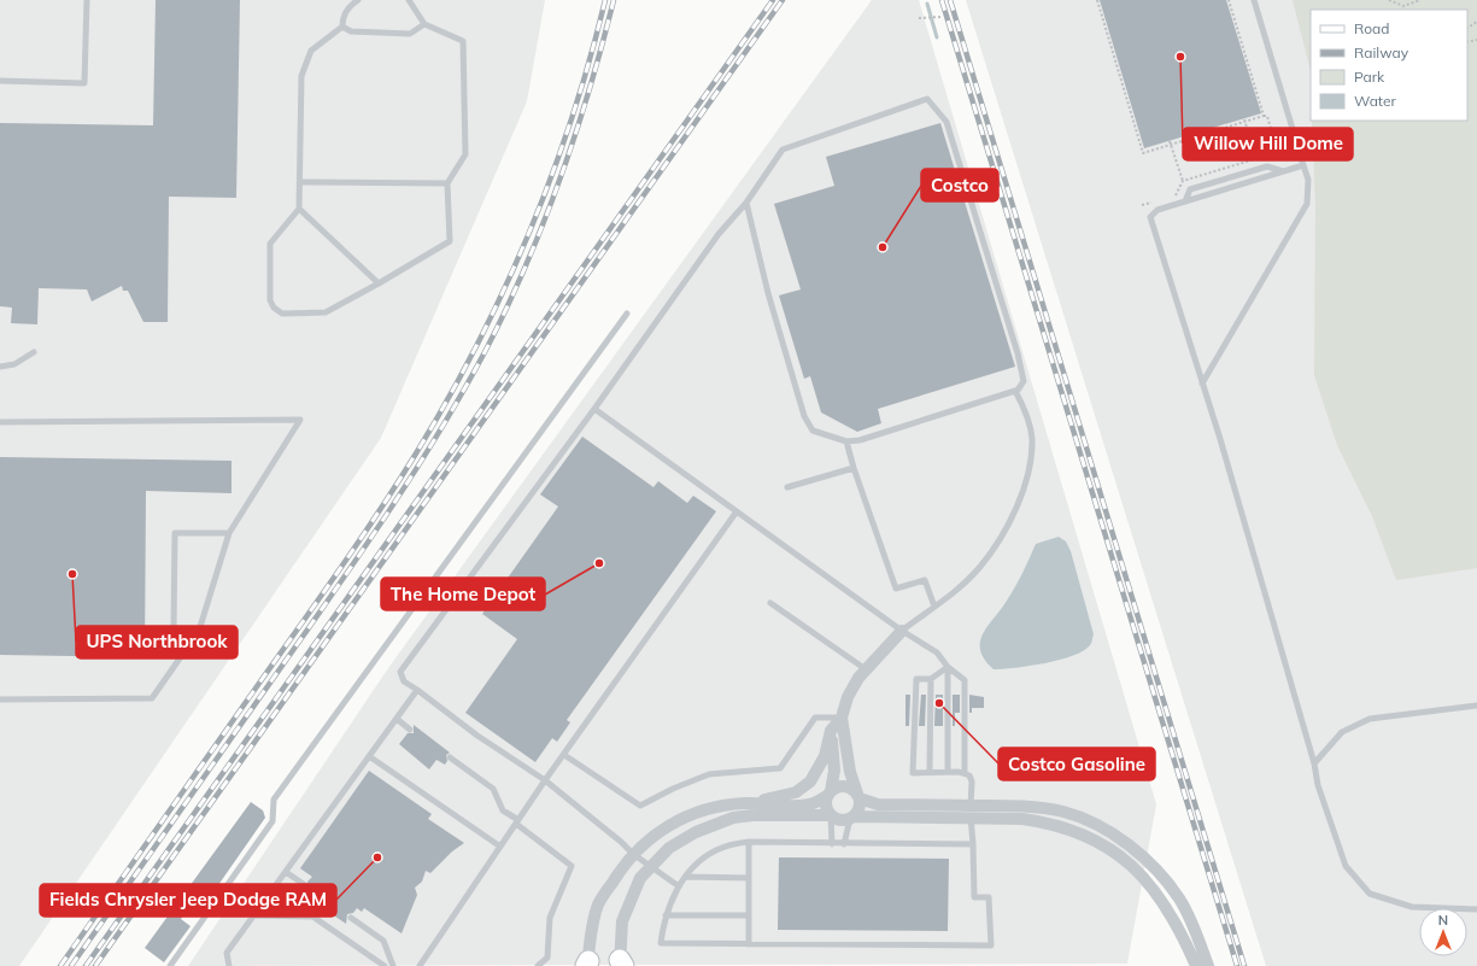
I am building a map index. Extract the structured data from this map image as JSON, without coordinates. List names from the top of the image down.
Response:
{
  "places": [
    "Willow Hill Dome",
    "Costco",
    "The Home Depot",
    "UPS Northbrook",
    "Costco Gasoline",
    "Fields Chrysler Jeep Dodge RAM"
  ],
  "legend": [
    "Road",
    "Railway",
    "Park",
    "Water"
  ],
  "north": "top"
}
